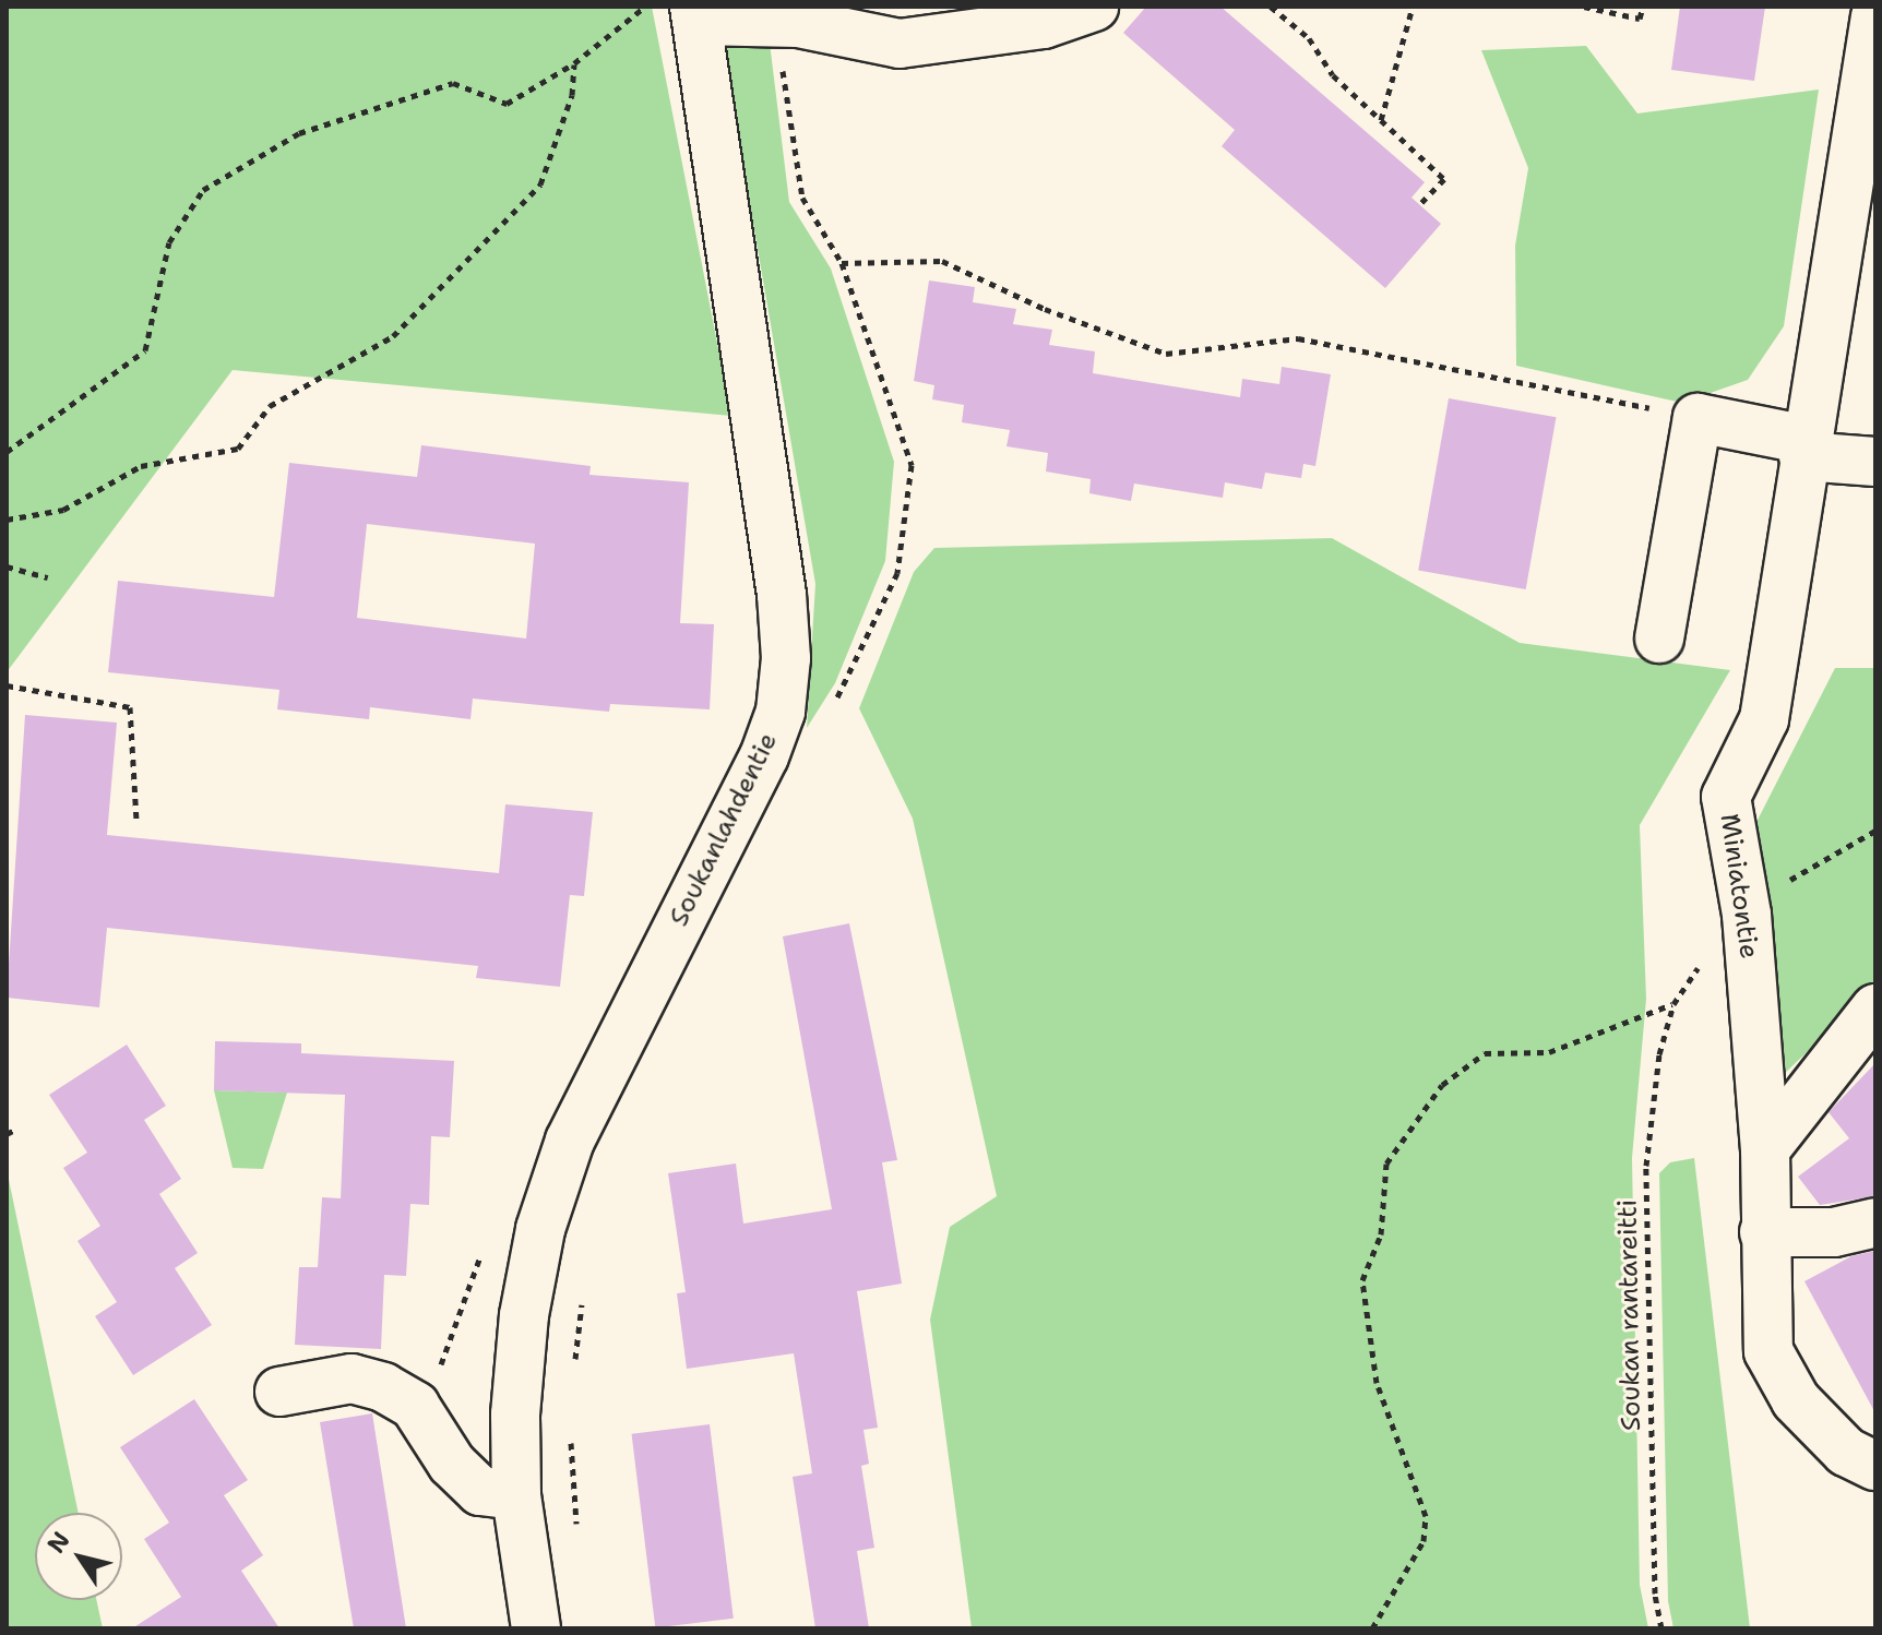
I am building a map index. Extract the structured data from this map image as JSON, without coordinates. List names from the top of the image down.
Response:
{
  "streets": {
    "street": ["Soukanlahdentie", "Miniatontie"],
    "path": ["Soukan rantareitti"]
  },
  "north": "top left"
}
